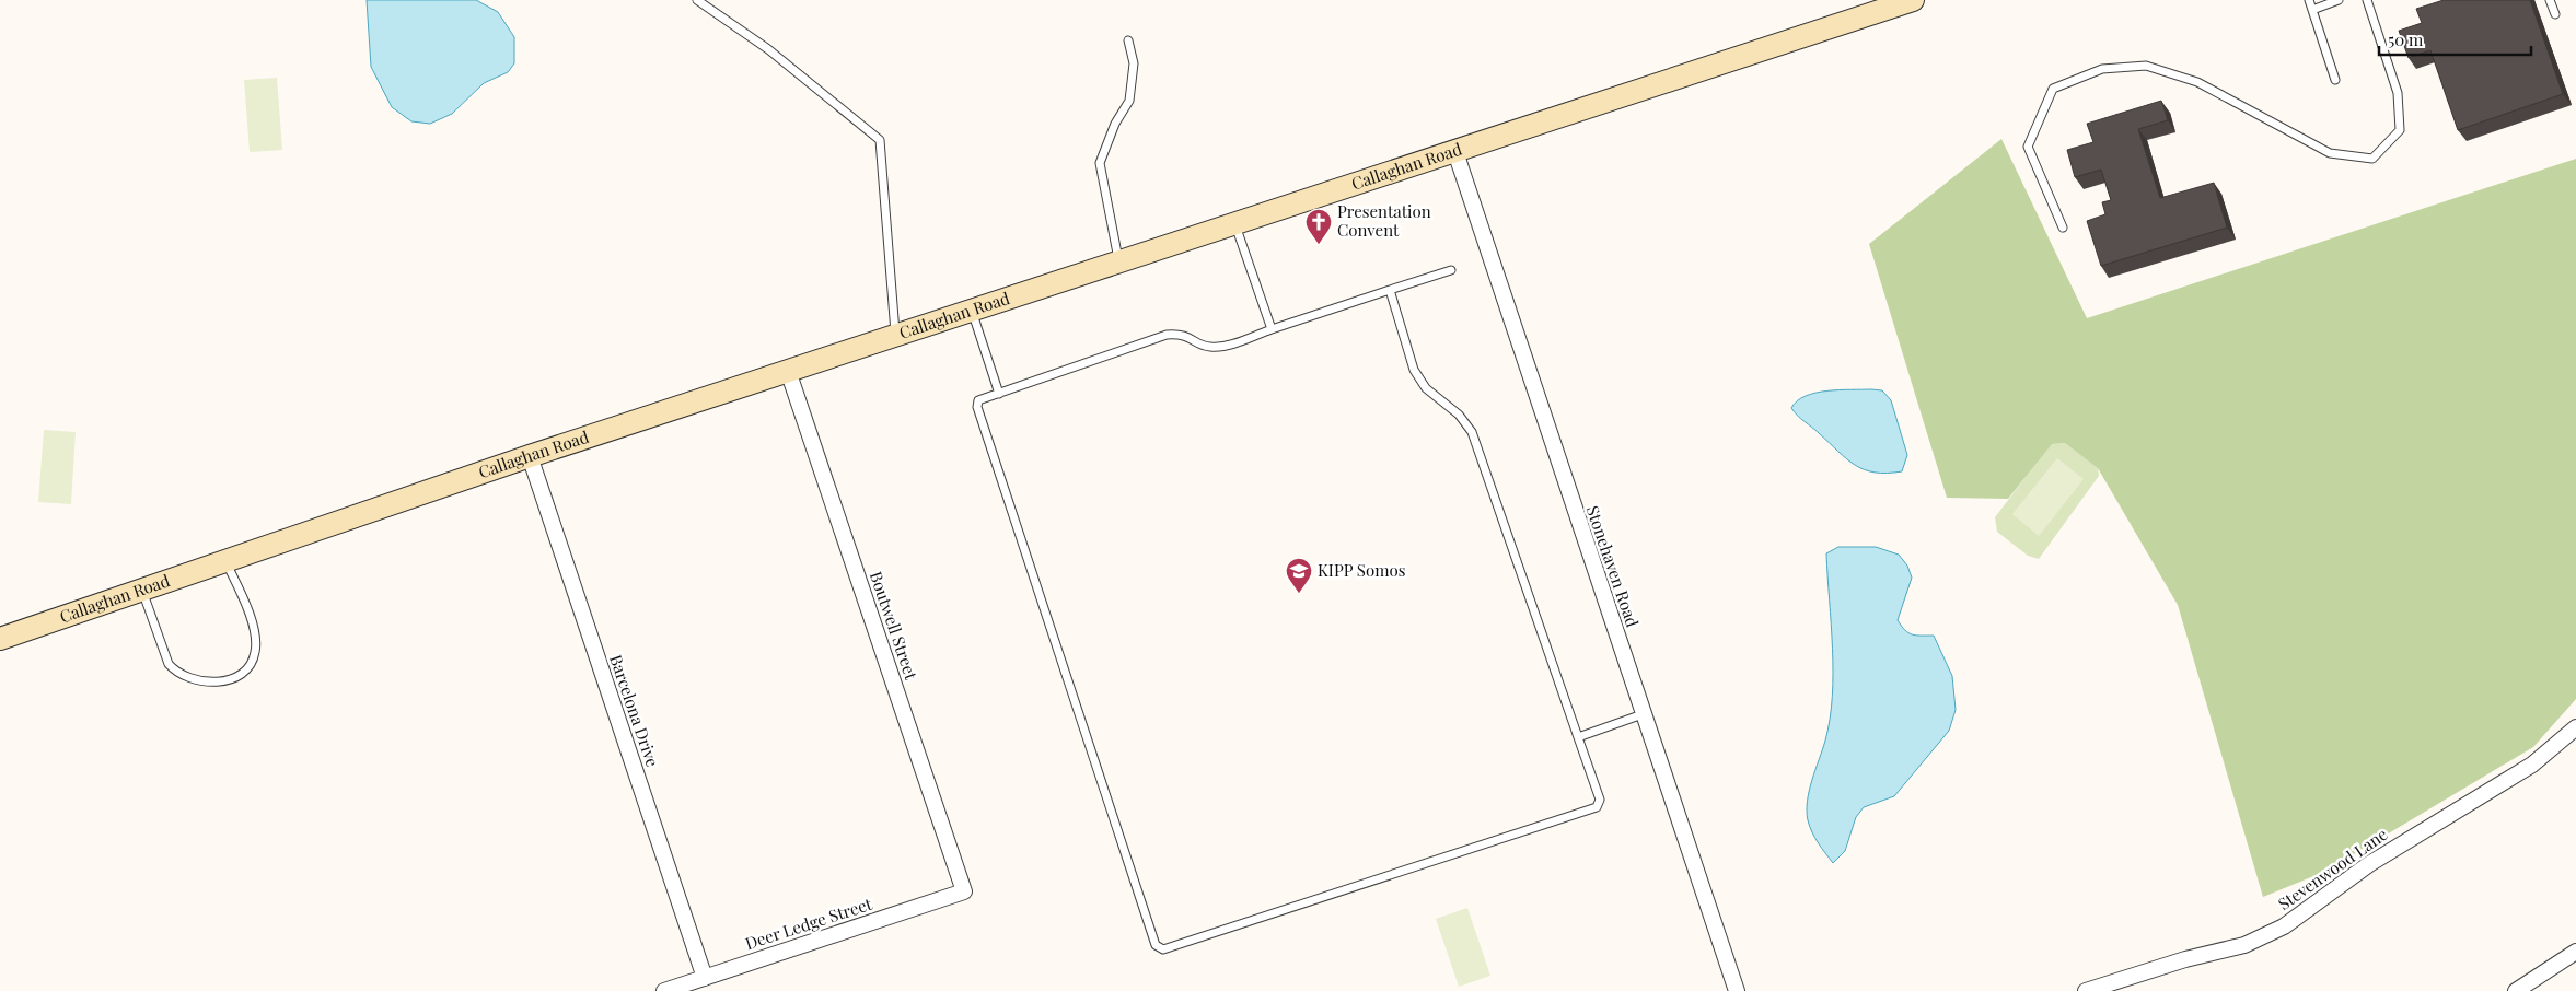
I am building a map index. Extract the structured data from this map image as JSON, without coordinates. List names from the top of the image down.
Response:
{
  "streets": {
    "main road": ["Callaghan Road"],
    "street": [
      "Stonehaven Road",
      "Boutwell Street",
      "Barcelona Drive",
      "Stevenwood Lane",
      "Deer Ledge Street"
    ]
  },
  "crossings": [
    ["Callaghan Road", "Stonehaven Road"],
    ["Callaghan Road", "Boutwell Street"],
    ["Callaghan Road", "Barcelona Drive"],
    ["Boutwell Street", "Deer Ledge Street"],
    ["Barcelona Drive", "Deer Ledge Street"]
  ],
  "places": {
    "church": ["Presentation Convent"],
    "school or university": ["KIPP Somos"]
  },
  "scale_bar": "50 m"
}
